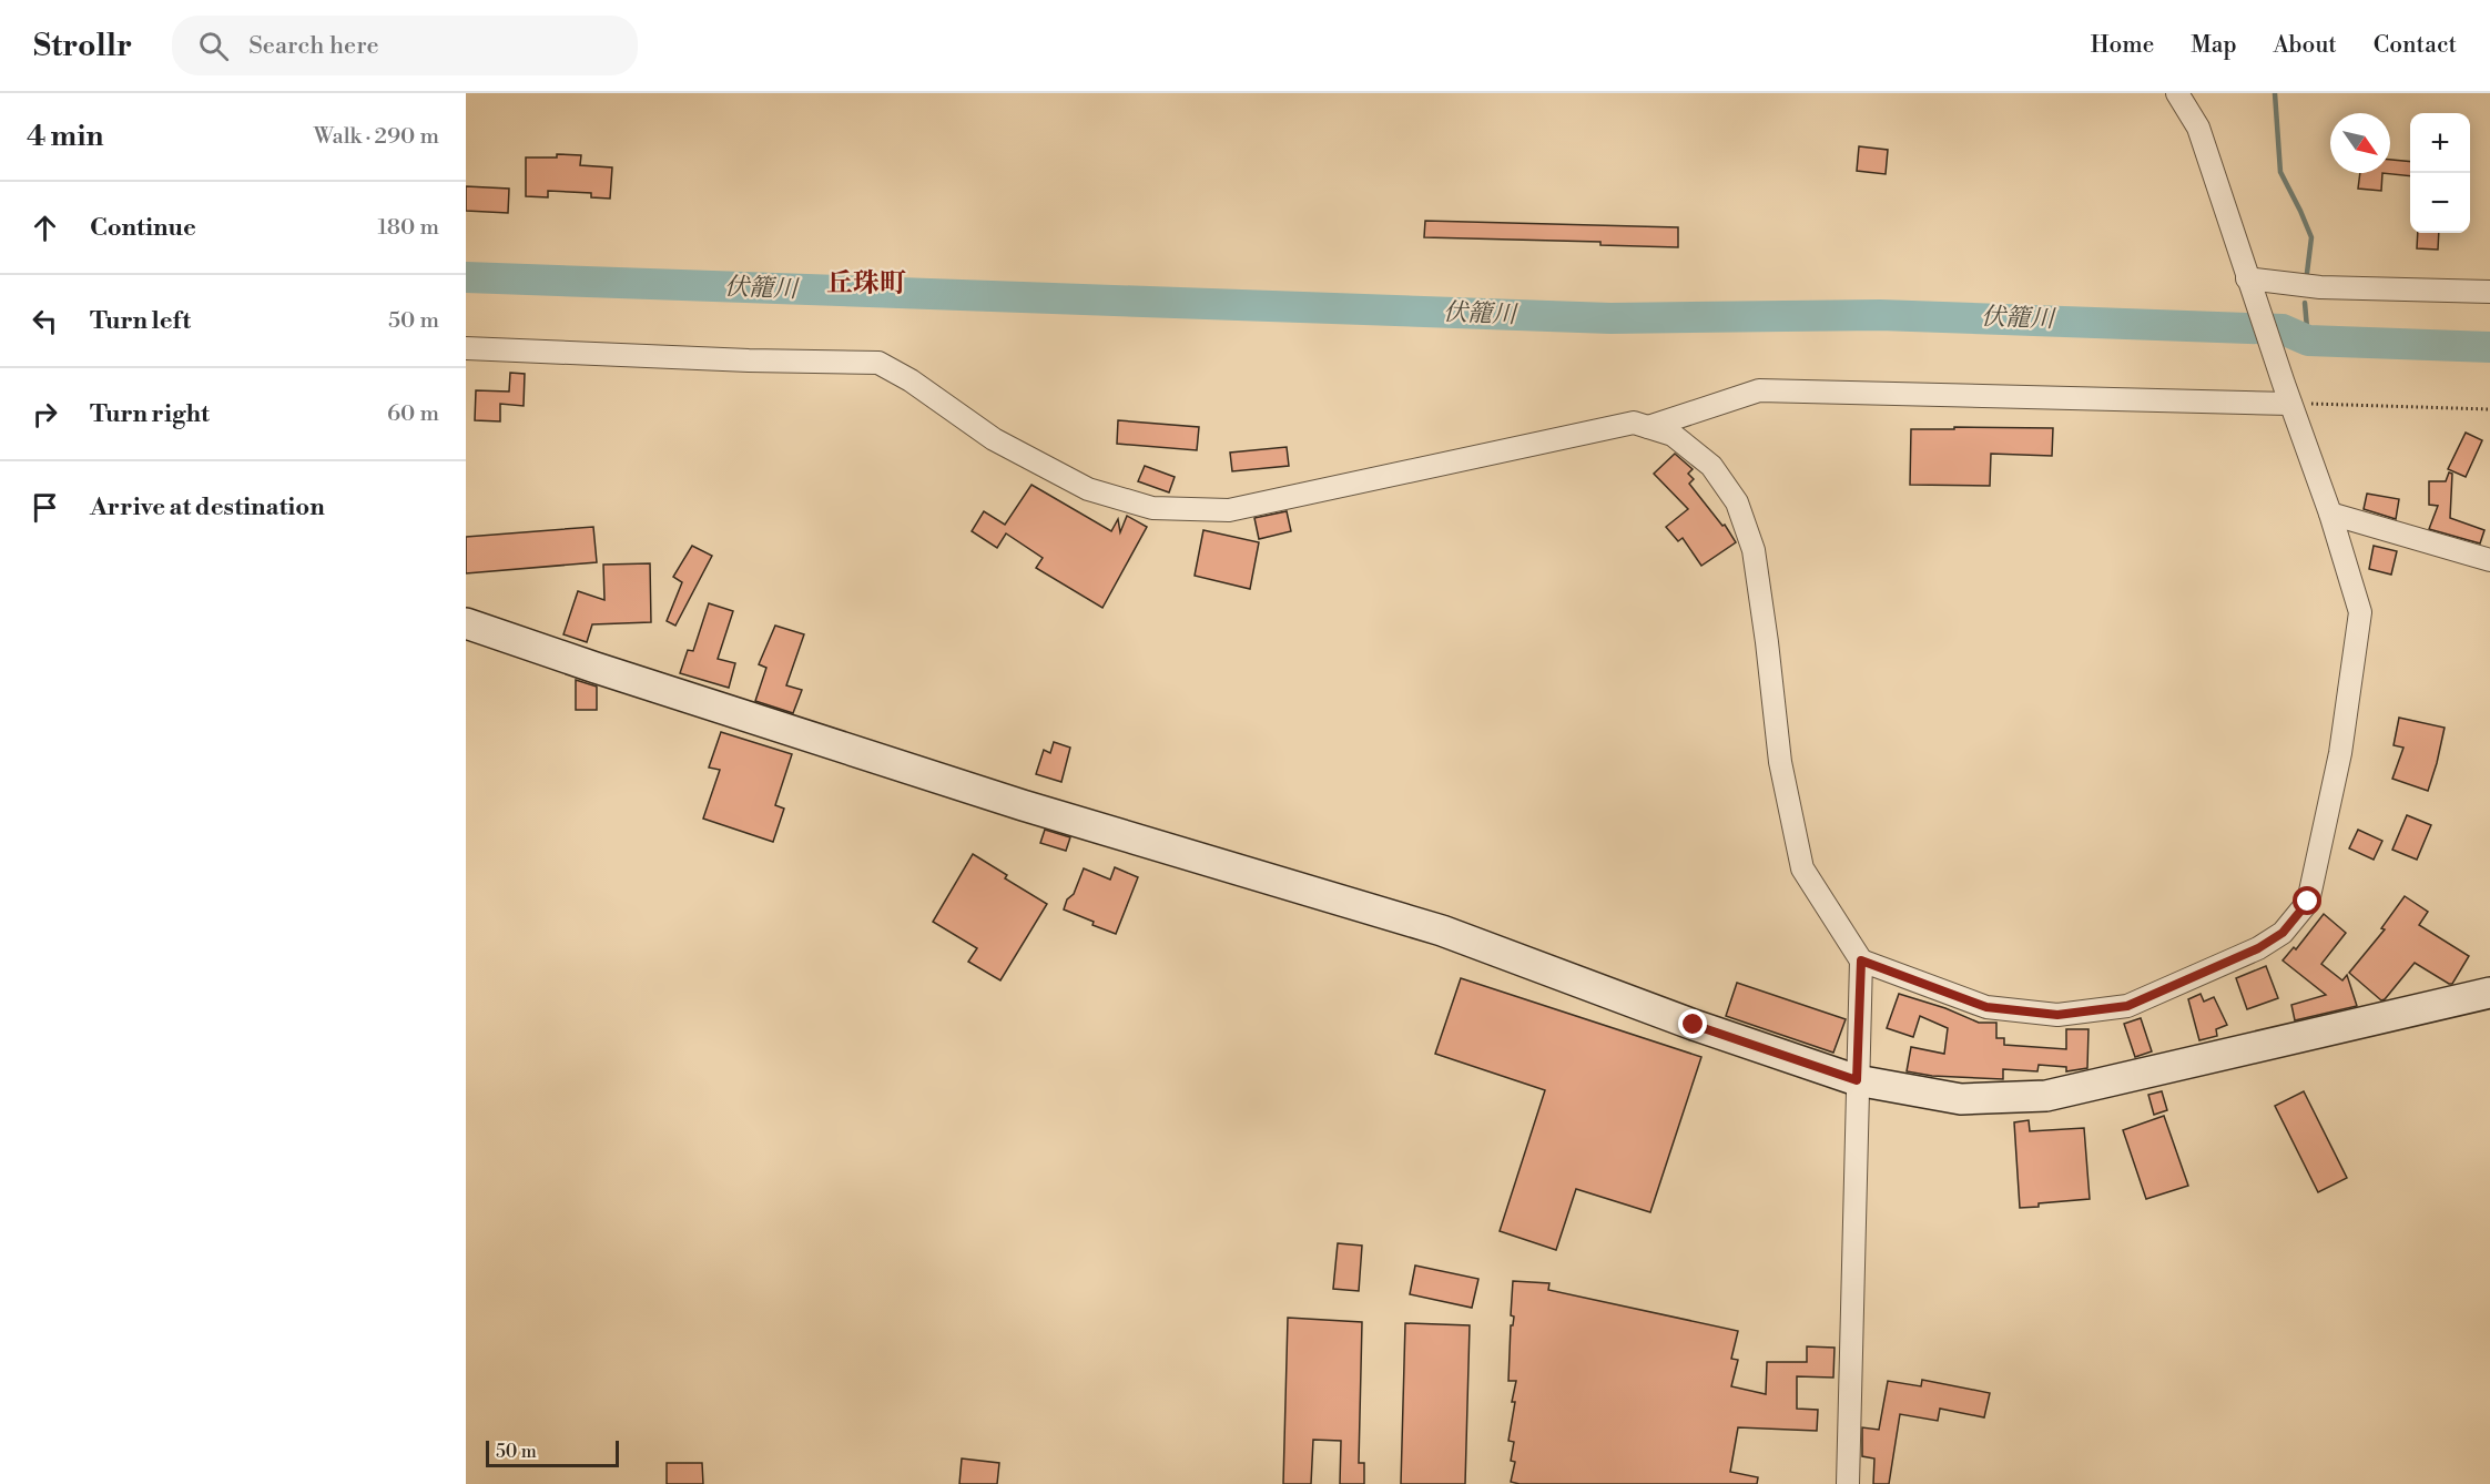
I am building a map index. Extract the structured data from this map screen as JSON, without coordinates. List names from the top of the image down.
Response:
{
  "districts": ["丘珠町"],
  "water": ["伏籠川"],
  "scale_bar": "50 m",
  "north": "bottom right",
  "page": {
    "header": "Strollr",
    "search": "Search here",
    "nav": [
      "Home",
      "Map",
      "About",
      "Contact"
    ],
    "heading": ["4 min", "Walk · 290 m"],
    "map_buttons": ["+", "−"],
    "list": [
      ["Continue", "180 m"],
      ["Turn left", "50 m"],
      ["Turn right", "60 m"],
      "Arrive at destination"
    ],
    "scale": "50 m"
  }
}
